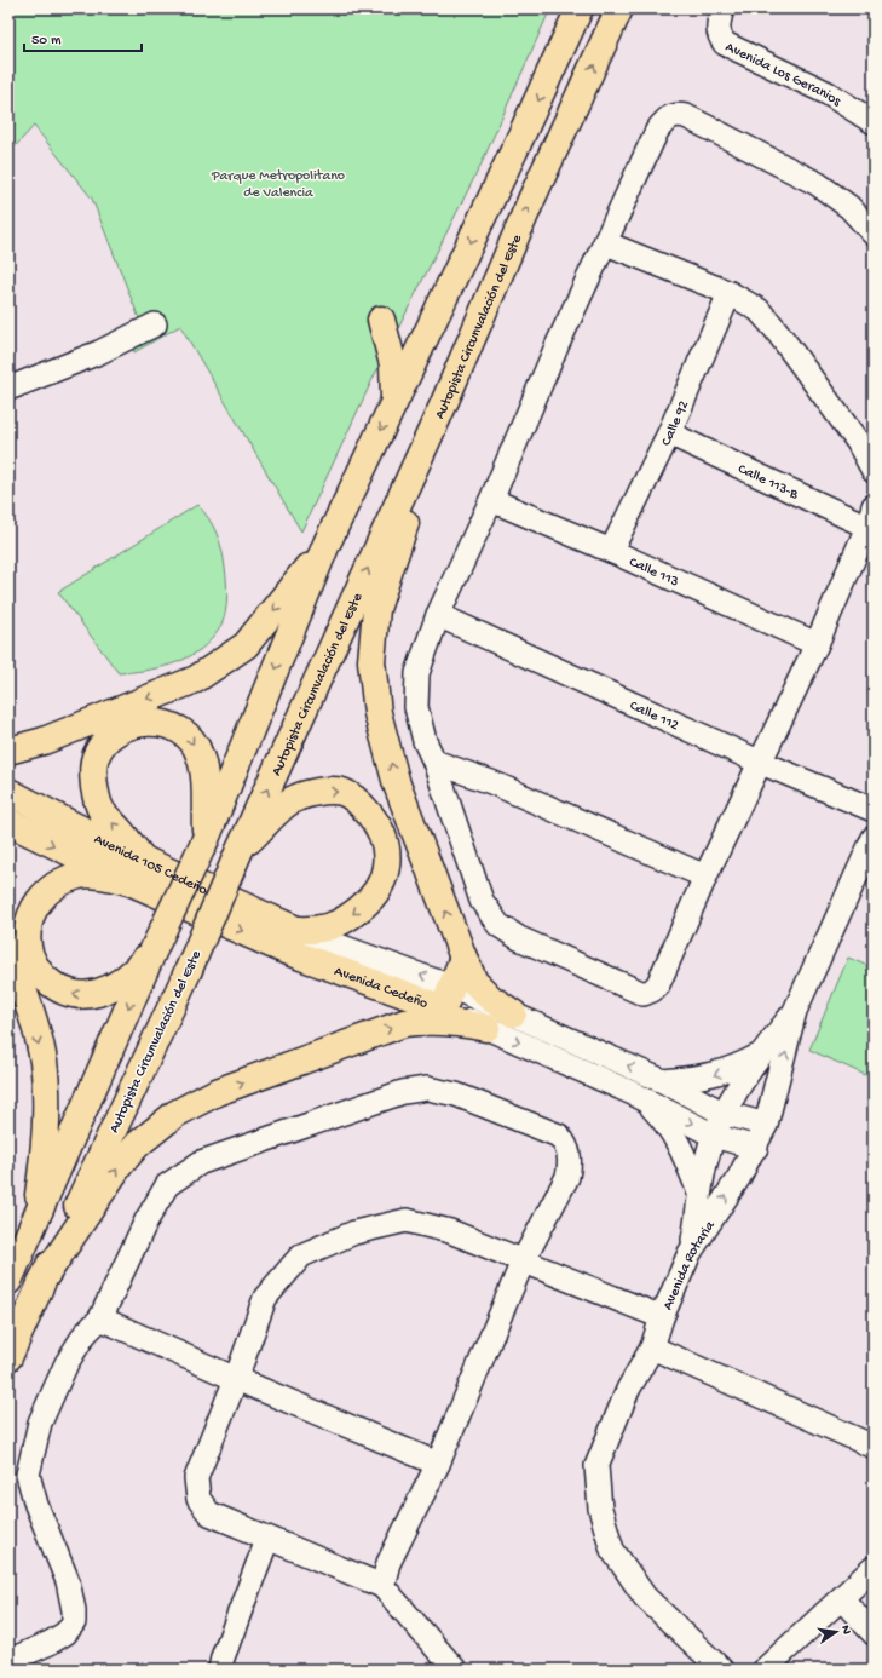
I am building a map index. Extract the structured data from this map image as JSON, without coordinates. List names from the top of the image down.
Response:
{
  "streets": {
    "main road": ["Autopista Circunvalación del Este", "Avenida 105 Cedeño", "Avenida Cedeño"],
    "street": [
      "Avenida Los Geranios",
      "Calle 92",
      "Calle 113-B",
      "Calle 113",
      "Calle 112",
      "Avenida Rotaria"
    ]
  },
  "crossings": [
    ["Calle 92", "Calle 113-B"],
    ["Calle 92", "Calle 113"],
    ["Avenida 105 Cedeño", "Avenida Cedeño"],
    ["Avenida Cedeño", "Avenida Rotaria"]
  ],
  "parks": ["Parque Metropolitano de Valencia"],
  "scale_bar": "50 m",
  "north": "right"
}
